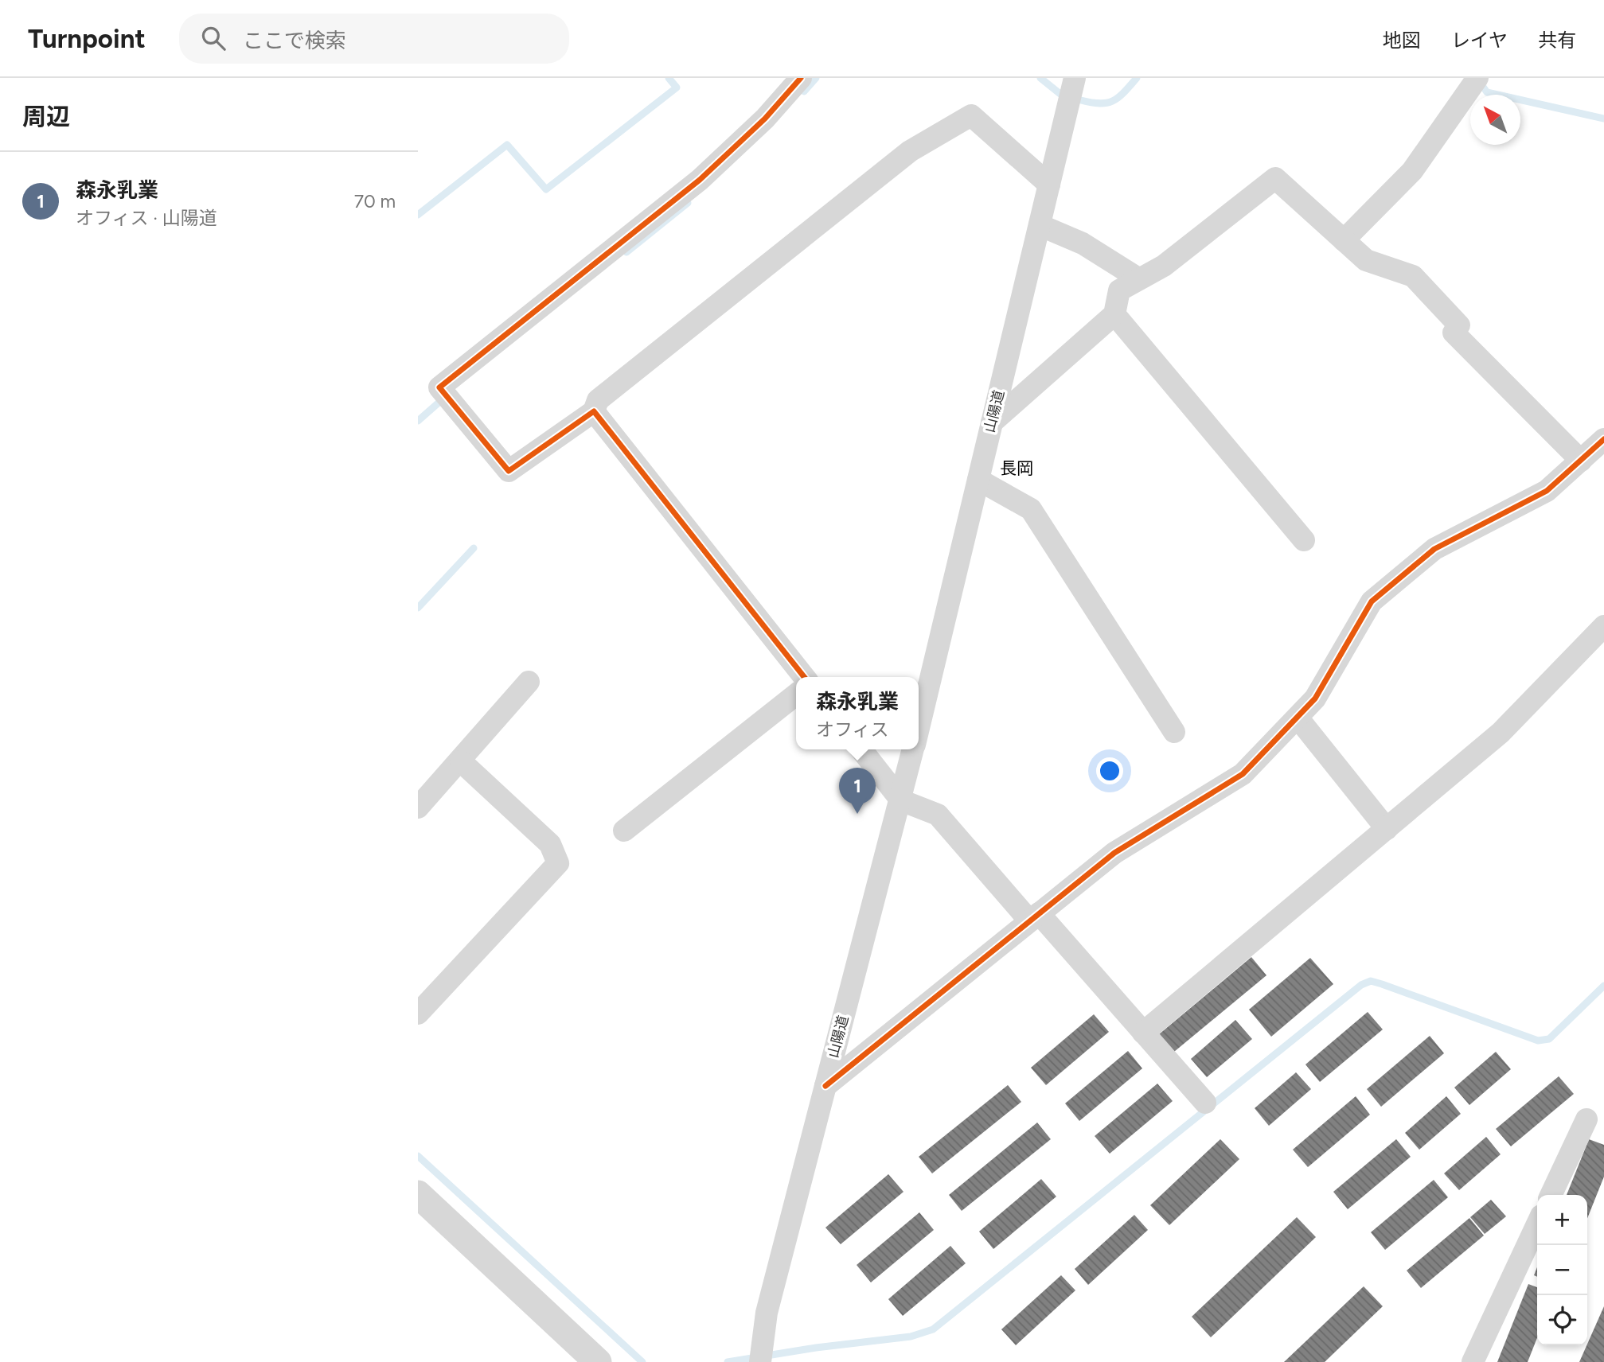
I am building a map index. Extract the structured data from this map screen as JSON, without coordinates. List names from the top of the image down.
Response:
{
  "streets": {
    "street": ["山陽道"]
  },
  "districts": ["長岡"],
  "north": "top left",
  "page": {
    "header": "Turnpoint",
    "search": "ここで検索",
    "nav": ["地図", "レイヤ", "共有"],
    "heading": "周辺",
    "list": [
      {
        "mark": "1",
        "name": "森永乳業",
        "note": "オフィス · 山陽道",
        "value": "70 m"
      }
    ],
    "popup": ["森永乳業", "オフィス"],
    "pins": "1",
    "map_buttons": ["+", "−"]
  }
}
